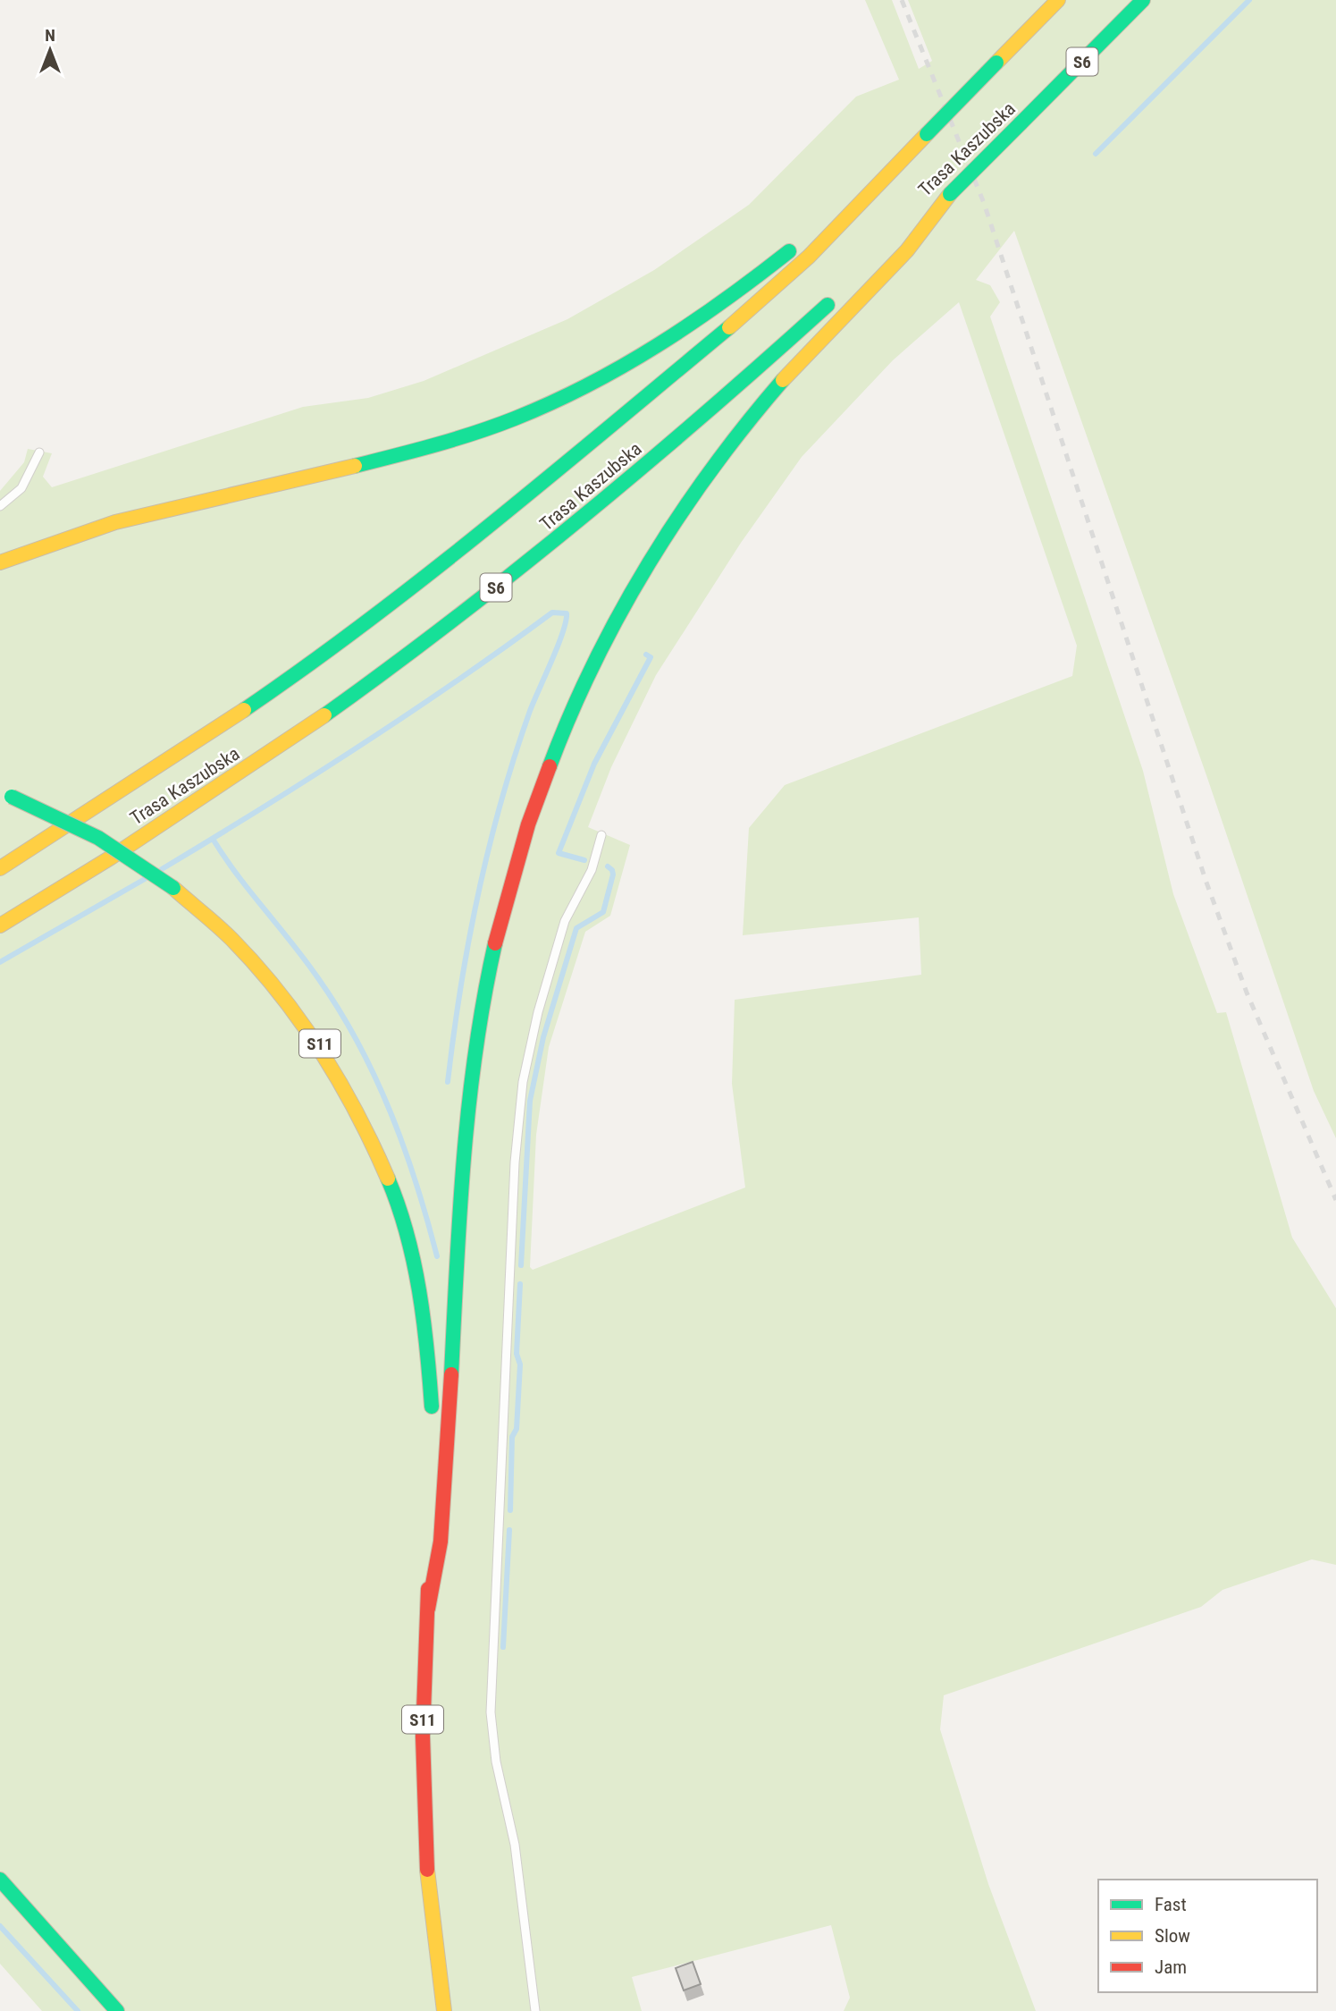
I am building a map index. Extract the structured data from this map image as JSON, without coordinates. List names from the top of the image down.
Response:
{
  "streets": {
    "highway": ["S6", "Trasa Kaszubska", "S11"]
  },
  "legend": ["Fast", "Slow", "Jam"],
  "north": "top"
}
